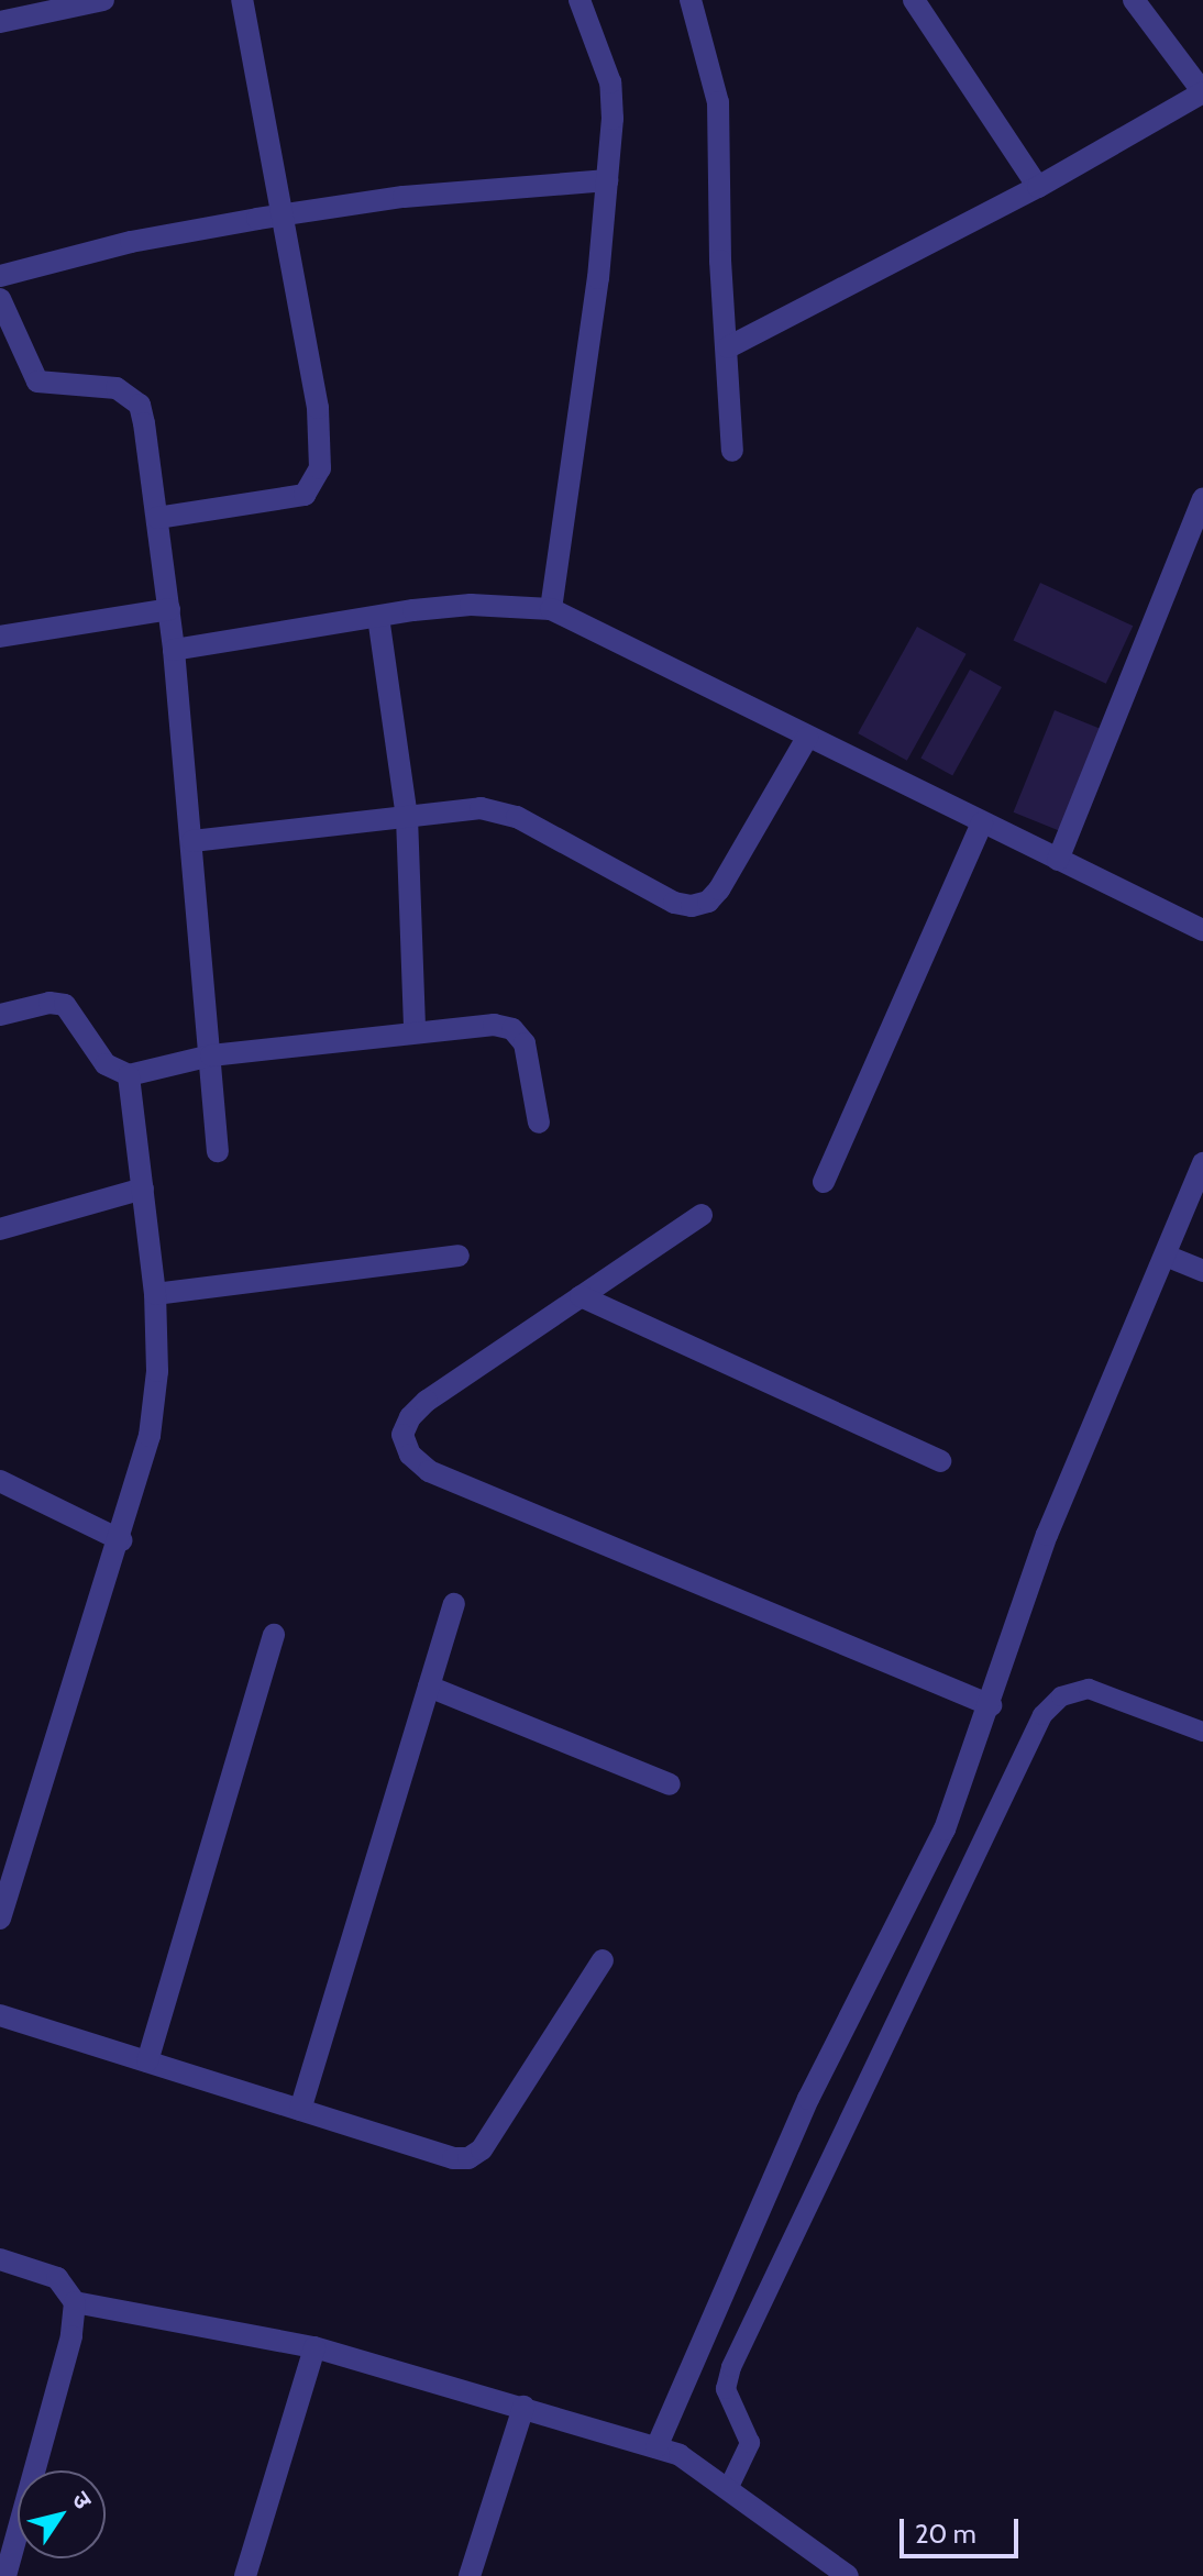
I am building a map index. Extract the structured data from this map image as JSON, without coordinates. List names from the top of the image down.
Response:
{
  "scale_bar": "20 m",
  "north": "top right"
}
